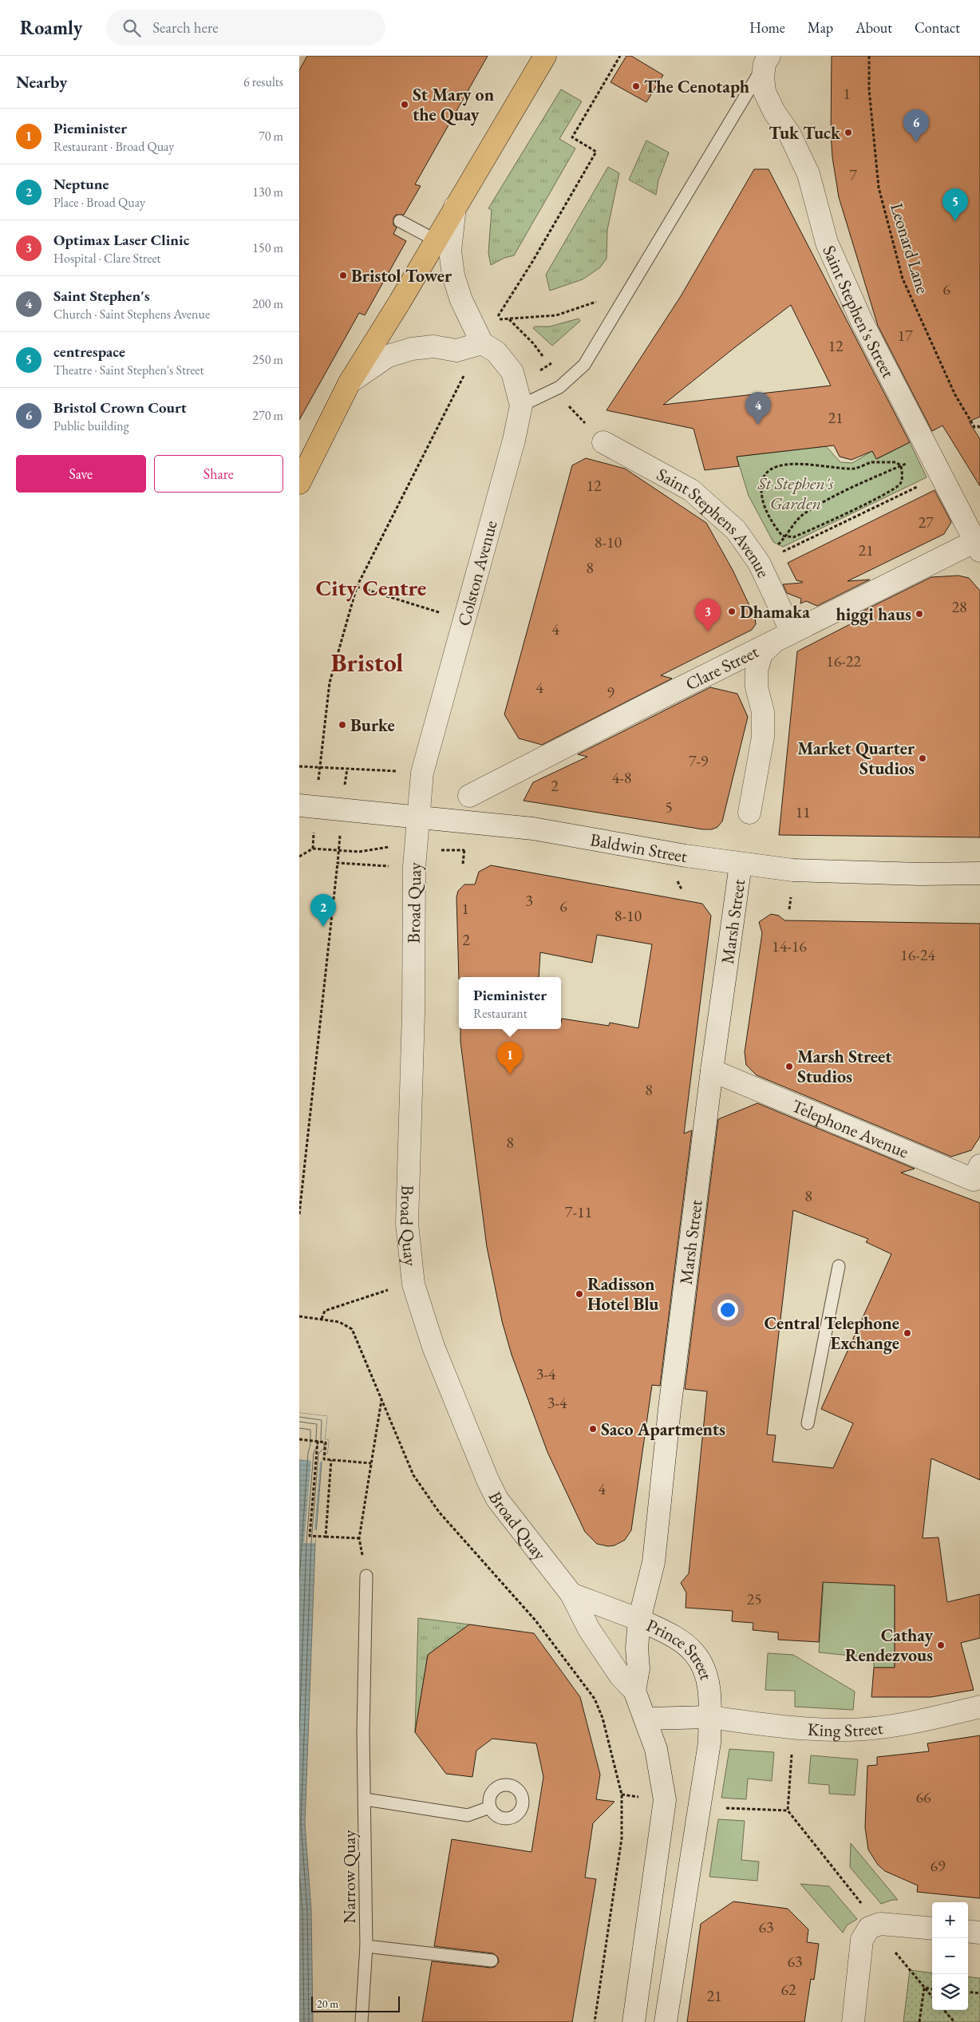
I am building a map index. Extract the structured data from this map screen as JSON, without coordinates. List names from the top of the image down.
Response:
{
  "streets": {
    "main road": ["Colston Avenue"],
    "street": [
      "Saint Stephen's Street",
      "Saint Stephens Avenue",
      "Clare Street",
      "Baldwin Street",
      "Broad Quay",
      "Marsh Street",
      "Telephone Avenue",
      "Prince Street",
      "King Street"
    ],
    "lane": ["Narrow Quay"],
    "path": ["Leonard Lane"]
  },
  "crossings": [
    ["Saint Stephen's Street", "Clare Street"],
    ["Saint Stephens Avenue", "Clare Street"],
    ["Colston Avenue", "Baldwin Street"],
    ["Colston Avenue", "Broad Quay"],
    ["Baldwin Street", "Broad Quay"],
    ["Baldwin Street", "Marsh Street"],
    ["Broad Quay", "Prince Street"],
    ["Marsh Street", "Telephone Avenue"],
    ["Marsh Street", "Prince Street"],
    ["Prince Street", "King Street"]
  ],
  "districts": ["City Centre", "Bristol"],
  "parks": ["St Stephen's Garden"],
  "places": [
    "The Cenotaph",
    "St Mary on the Quay",
    "Tuk Tuck",
    "Bristol Tower",
    "Dhamaka",
    "higgi haus",
    "Burke",
    "Market Quarter Studios",
    "Marsh Street Studios",
    "Radisson Hotel Blu",
    "Central Telephone Exchange",
    "Saco Apartments",
    "Cathay Rendezvous"
  ],
  "house_numbers": [
    "1",
    "7",
    "6",
    "17",
    "12",
    "21",
    "12",
    "27",
    "8-10",
    "21",
    "8",
    "28",
    "4",
    "16-22",
    "4",
    "9",
    "7-9",
    "4-8",
    "2",
    "5",
    "11",
    "3",
    "6",
    "1",
    "8-10",
    "2",
    "14-16",
    "16-24",
    "8",
    "8",
    "8",
    "7-11",
    "3-4",
    "3-4",
    "4",
    "25",
    "66",
    "69",
    "63",
    "63",
    "62",
    "21"
  ],
  "scale_bar": "20 m",
  "page": {
    "header": "Roamly",
    "search": "Search here",
    "nav": [
      "Home",
      "Map",
      "About",
      "Contact"
    ],
    "heading": ["Nearby", "6 results"],
    "list": [
      {
        "mark": "1",
        "name": "Pieminister",
        "note": "Restaurant · Broad Quay",
        "value": "70 m"
      },
      {
        "mark": "2",
        "name": "Neptune",
        "note": "Place · Broad Quay",
        "value": "130 m"
      },
      {
        "mark": "3",
        "name": "Optimax Laser Clinic",
        "note": "Hospital · Clare Street",
        "value": "150 m"
      },
      {
        "mark": "4",
        "name": "Saint Stephen's",
        "note": "Church · Saint Stephens Avenue",
        "value": "200 m"
      },
      {
        "mark": "5",
        "name": "centrespace",
        "note": "Theatre · Saint Stephen's Street",
        "value": "250 m"
      },
      {
        "mark": "6",
        "name": "Bristol Crown Court",
        "note": "Public building",
        "value": "270 m"
      }
    ],
    "pins": [
      "6",
      "5",
      "4",
      "3",
      "2",
      "1"
    ],
    "buttons": ["Save", "Share"],
    "popup": ["Pieminister", "Restaurant"],
    "map_buttons": ["+", "−"],
    "scale": "20 m"
  }
}
